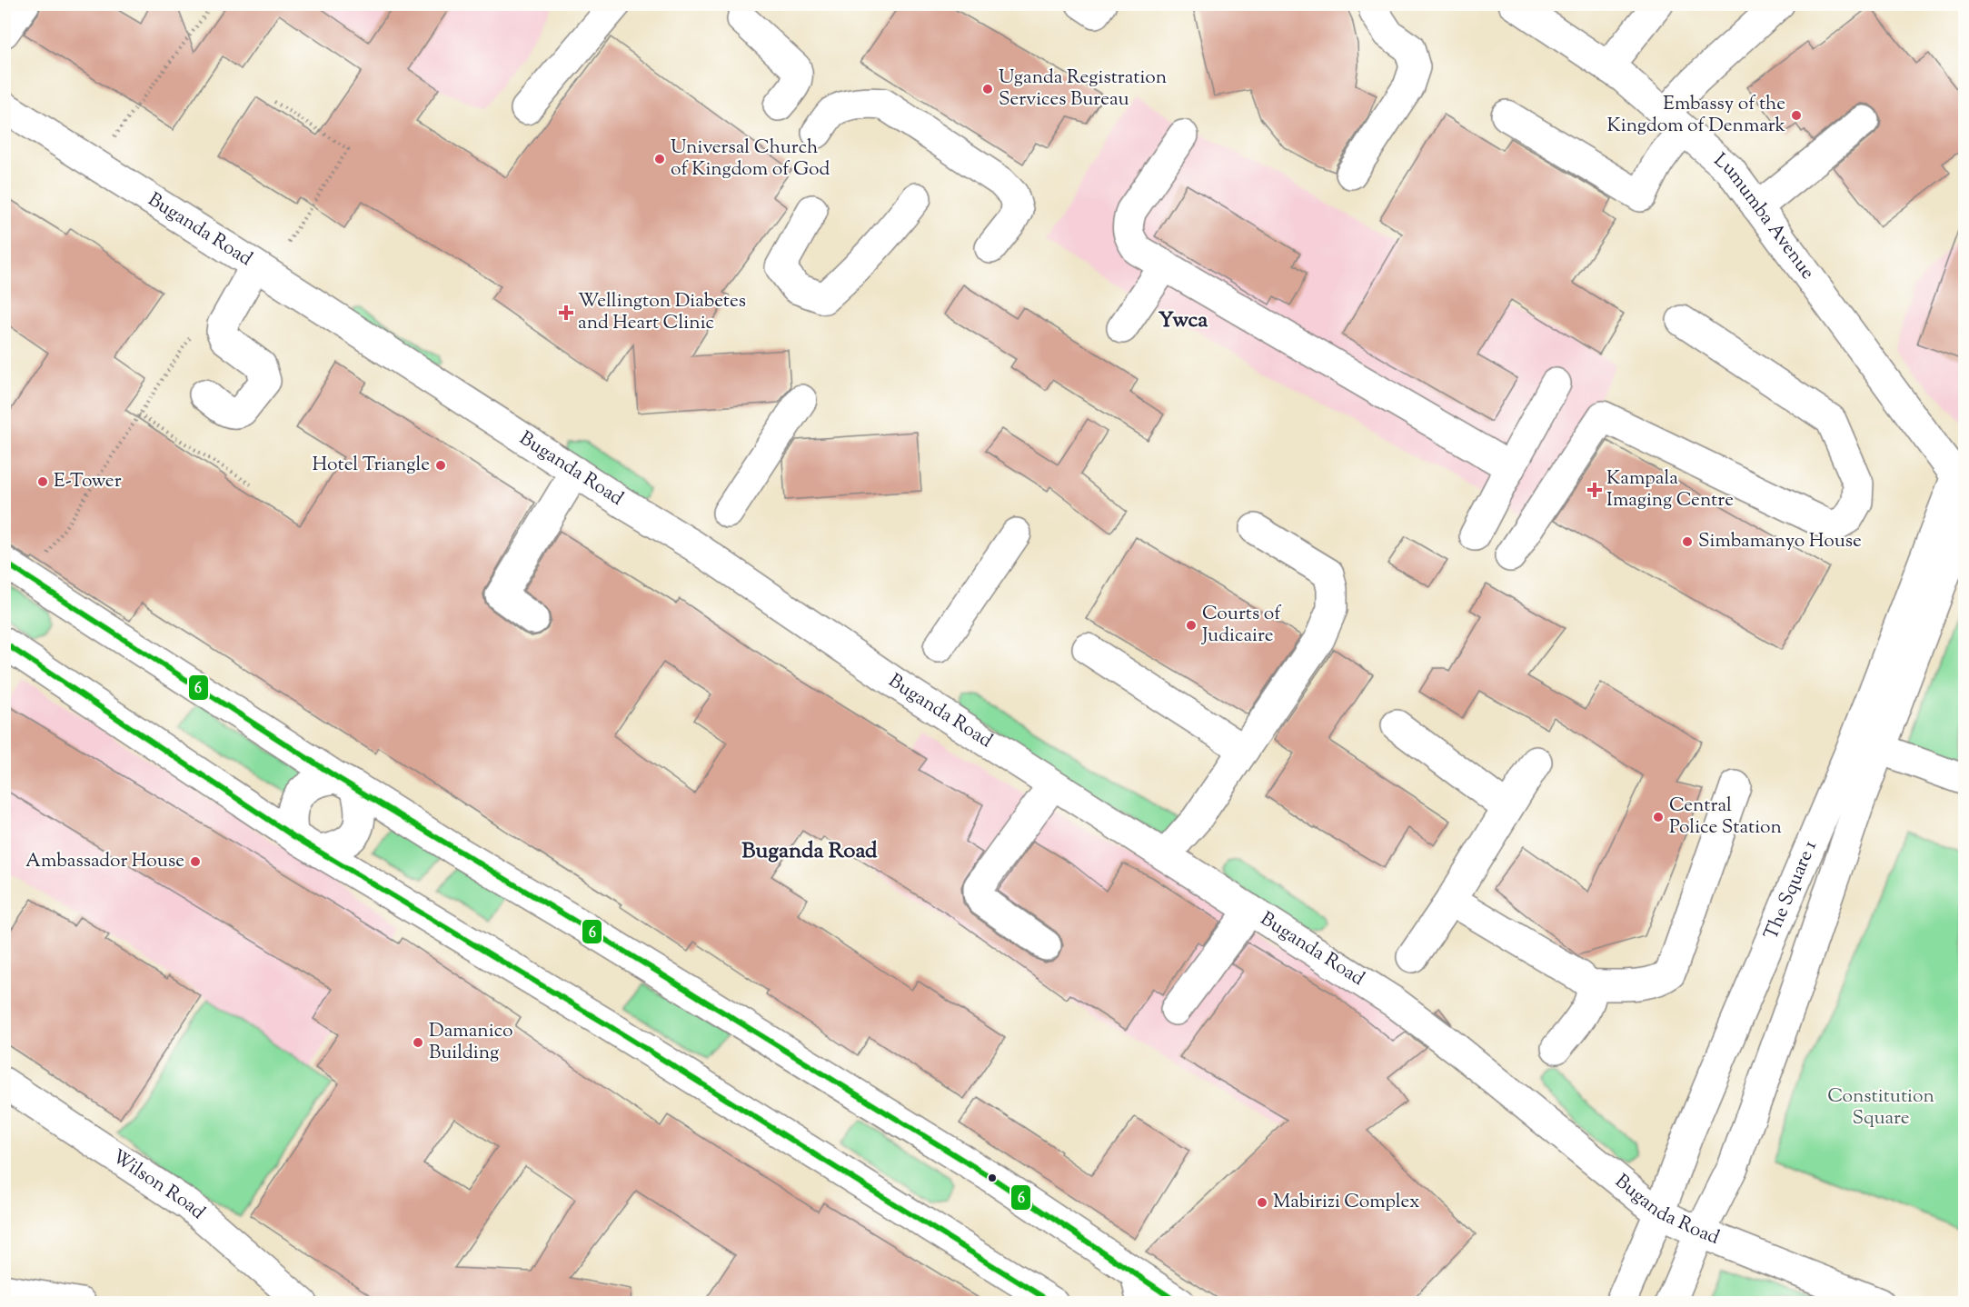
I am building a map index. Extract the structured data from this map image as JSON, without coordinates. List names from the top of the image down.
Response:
{
  "streets": {
    "main road": [
      "Lumumba Avenue",
      "Buganda Road",
      "The Square 1",
      "Wilson Road"
    ]
  },
  "crossings": [
    ["Lumumba Avenue", "The Square 1"],
    ["Buganda Road", "The Square 1"]
  ],
  "districts": ["Ywca", "Buganda Road"],
  "parks": ["Constitution Square"],
  "places": {
    "other": [
      "Uganda Registration Services Bureau",
      "Embassy of the Kingdom of Denmark",
      "Universal Church of Kingdom of God",
      "Hotel Triangle",
      "E-Tower",
      "Simbamanyo House",
      "Courts of Judicaire",
      "Central Police Station",
      "Ambassador House",
      "Damanico Building",
      "Mabirizi Complex"
    ],
    "health": ["Wellington Diabetes and Heart Clinic", "Kampala Imaging Centre"]
  },
  "lines": ["transit line 6"]
}
